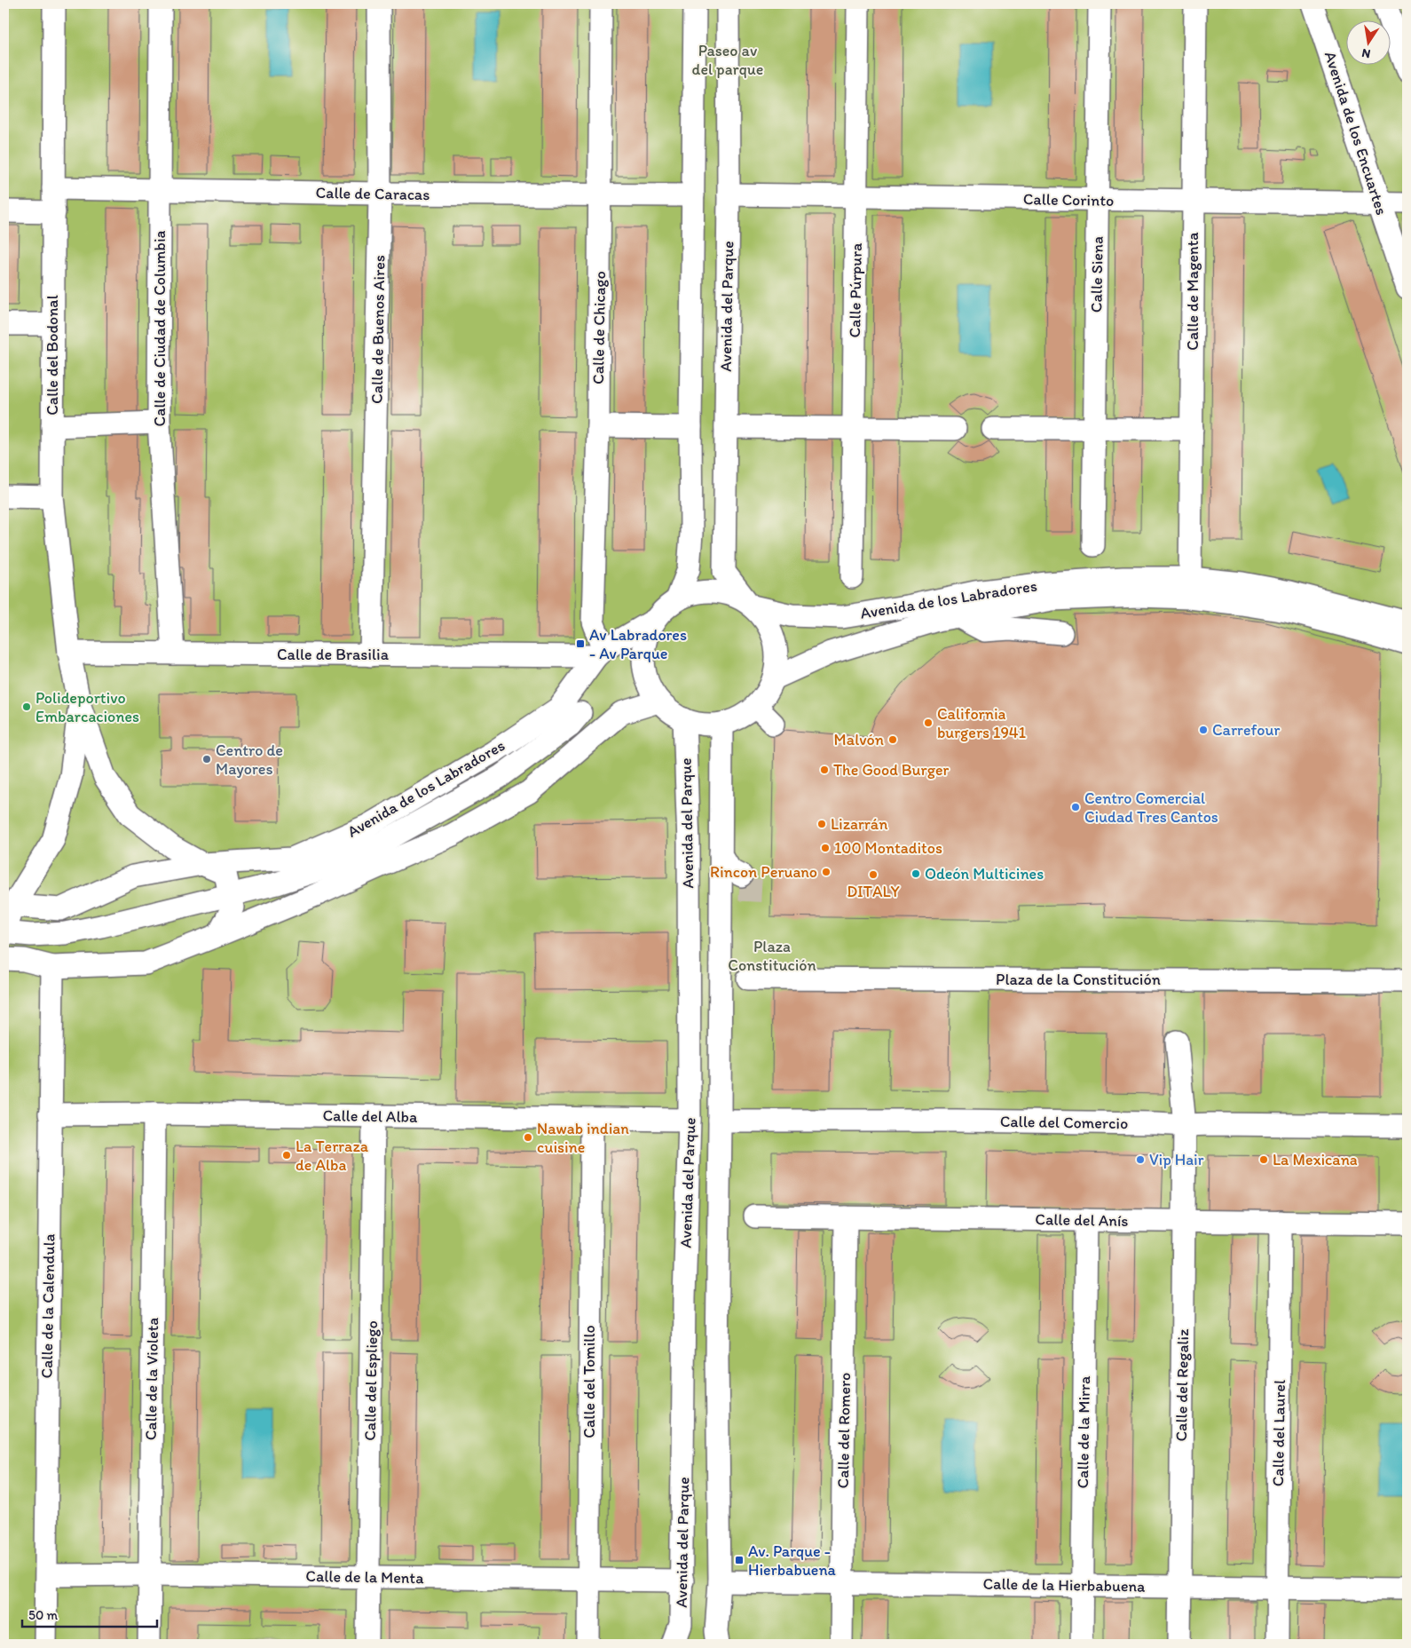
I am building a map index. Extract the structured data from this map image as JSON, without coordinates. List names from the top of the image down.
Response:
{
  "streets": {
    "street": [
      "Avenida de los Encuartes",
      "Calle de Caracas",
      "Calle Corinto",
      "Calle Siena",
      "Calle Púrpura",
      "Calle de Magenta",
      "Avenida del Parque",
      "Calle de Chicago",
      "Calle de Ciudad de Columbia",
      "Calle de Buenos Aires",
      "Calle del Bodonal",
      "Avenida de los Labradores",
      "Calle de Brasilia",
      "Plaza de la Constitución",
      "Calle del Alba",
      "Calle del Comercio",
      "Calle del Anís",
      "Calle de la Calendula",
      "Calle de la Violeta",
      "Calle del Espliego",
      "Calle del Tomillo",
      "Calle del Regaliz",
      "Calle del Romero",
      "Calle de la Mirra",
      "Calle del Laurel",
      "Calle de la Menta",
      "Calle de la Hierbabuena"
    ]
  },
  "crossings": [
    ["Avenida de los Encuartes", "Calle Corinto"],
    ["Calle de Caracas", "Calle de Chicago"],
    ["Calle de Caracas", "Calle de Ciudad de Columbia"],
    ["Calle de Caracas", "Calle de Buenos Aires"],
    ["Calle de Caracas", "Calle del Bodonal"],
    ["Calle Corinto", "Calle Siena"],
    ["Calle Corinto", "Calle Púrpura"],
    ["Calle Corinto", "Calle de Magenta"],
    ["Calle Corinto", "Avenida del Parque"],
    ["Calle de Magenta", "Avenida de los Labradores"],
    ["Avenida del Parque", "Avenida de los Labradores"],
    ["Avenida del Parque", "Calle del Alba"],
    ["Avenida del Parque", "Calle del Comercio"],
    ["Avenida del Parque", "Calle de la Menta"],
    ["Avenida del Parque", "Calle de la Hierbabuena"],
    ["Calle de Chicago", "Avenida de los Labradores"],
    ["Calle de Chicago", "Calle de Brasilia"],
    ["Calle de Ciudad de Columbia", "Calle de Brasilia"],
    ["Calle de Buenos Aires", "Calle de Brasilia"],
    ["Calle del Bodonal", "Avenida de los Labradores"],
    ["Calle del Bodonal", "Calle de Brasilia"],
    ["Avenida de los Labradores", "Calle de Brasilia"],
    ["Calle del Alba", "Calle de la Calendula"],
    ["Calle del Alba", "Calle de la Violeta"],
    ["Calle del Alba", "Calle del Espliego"],
    ["Calle del Alba", "Calle del Tomillo"],
    ["Calle del Comercio", "Calle del Regaliz"],
    ["Calle del Anís", "Calle del Regaliz"],
    ["Calle del Anís", "Calle del Romero"],
    ["Calle del Anís", "Calle de la Mirra"],
    ["Calle del Anís", "Calle del Laurel"],
    ["Calle de la Calendula", "Calle de la Menta"],
    ["Calle de la Violeta", "Calle de la Menta"],
    ["Calle del Espliego", "Calle de la Menta"],
    ["Calle del Tomillo", "Calle de la Menta"],
    ["Calle del Regaliz", "Calle de la Hierbabuena"],
    ["Calle del Romero", "Calle de la Hierbabuena"],
    ["Calle de la Mirra", "Calle de la Hierbabuena"],
    ["Calle del Laurel", "Calle de la Hierbabuena"]
  ],
  "parks": ["Paseo av del parque", "Plaza Constitución"],
  "places": {
    "transit": ["Av Labradores - Av Parque", "Av. Parque - Hierbabuena"],
    "other": [
      "Polideportivo Embarcaciones",
      "California burgers 1941",
      "Carrefour",
      "Malvón",
      "Centro de Mayores",
      "The Good Burger",
      "Centro Comercial Ciudad Tres Cantos",
      "Lizarrán",
      "100 Montaditos",
      "Rincon Peruano",
      "Odeón Multicines",
      "DITALY",
      "Nawab indian cuisine",
      "La Terraza de Alba",
      "Vip Hair",
      "La Mexicana"
    ]
  },
  "scale_bar": "50 m",
  "north": "bottom"
}
